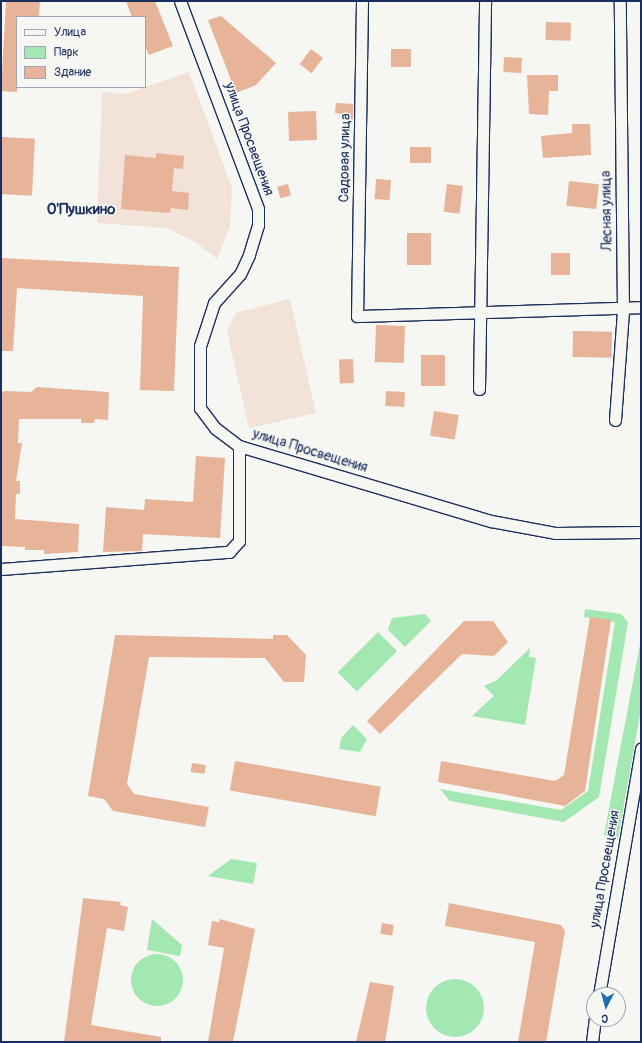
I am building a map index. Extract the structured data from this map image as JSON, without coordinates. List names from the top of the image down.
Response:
{
  "streets": {
    "street": ["улица Просвещения", "Садовая улица", "Лесная улица"]
  },
  "districts": ["О'Пушкино"],
  "legend": ["Улица", "Парк", "Здание"],
  "north": "bottom"
}
